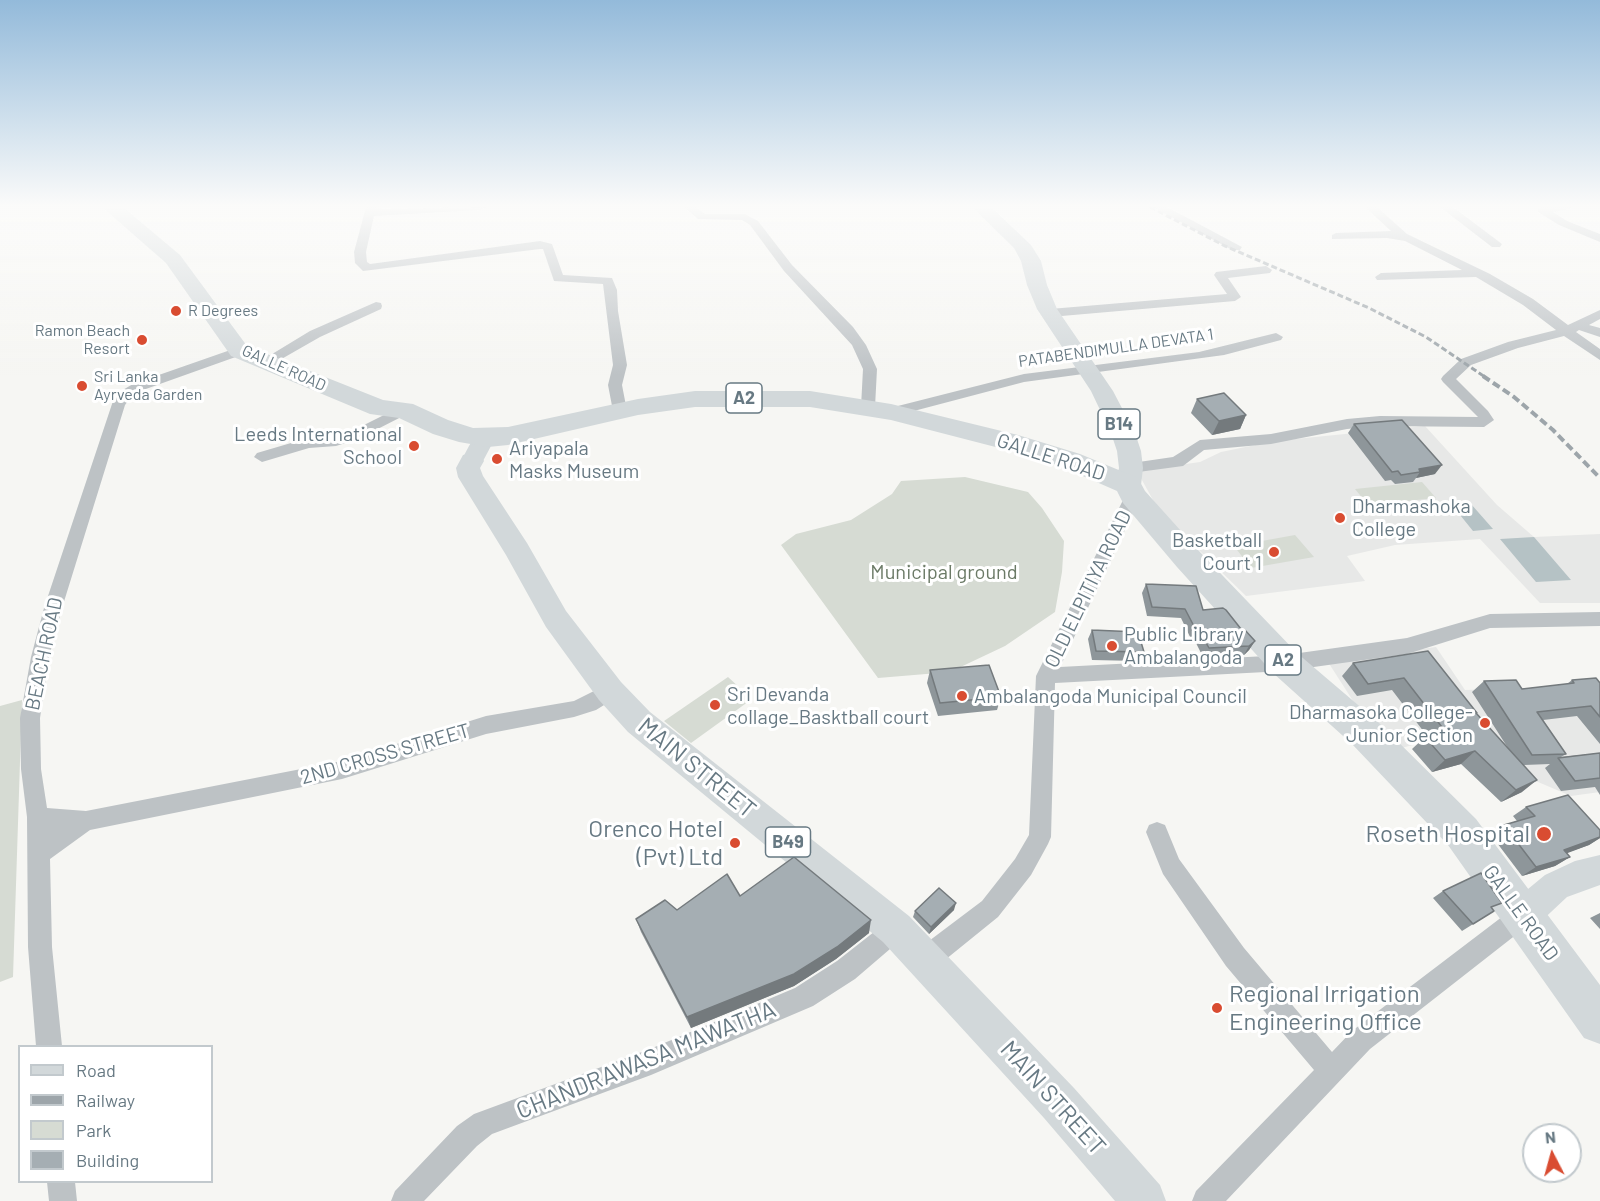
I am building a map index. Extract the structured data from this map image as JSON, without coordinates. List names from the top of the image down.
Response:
{
  "streets": {
    "highway": ["GALLE ROAD", "A2"],
    "main road": ["B14", "MAIN STREET", "B49"],
    "street": [
      "PATABENDIMULLA DEVATA 1",
      "OLD ELPITIYA ROAD",
      "BEACH ROAD",
      "2ND CROSS STREET",
      "CHANDRAWASA MAWATHA"
    ]
  },
  "crossings": [
    ["PATABENDIMULLA DEVATA 1", "GALLE ROAD"],
    ["PATABENDIMULLA DEVATA 1", "B14"],
    ["GALLE ROAD", "B14"],
    ["GALLE ROAD", "OLD ELPITIYA ROAD"],
    ["GALLE ROAD", "BEACH ROAD"],
    ["GALLE ROAD", "MAIN STREET"],
    ["B14", "OLD ELPITIYA ROAD"],
    ["OLD ELPITIYA ROAD", "MAIN STREET"],
    ["BEACH ROAD", "2ND CROSS STREET"],
    ["2ND CROSS STREET", "MAIN STREET"],
    ["MAIN STREET", "CHANDRAWASA MAWATHA"]
  ],
  "parks": ["Municipal ground"],
  "places": [
    "R Degrees",
    "Ramon Beach Resort",
    "Sri Lanka Ayrveda Garden",
    "Leeds International School",
    "Ariyapala Masks Museum",
    "Dharmashoka College",
    "Basketball Court 1",
    "Public Library Ambalangoda",
    "Ambalangoda Municipal Council",
    "Sri Devanda collage_Basktball court",
    "Dharmasoka College- Junior Section",
    "Roseth Hospital",
    "Orenco Hotel (Pvt) Ltd",
    "Regional Irrigation Engineering Office"
  ],
  "legend": [
    "Road",
    "Railway",
    "Park",
    "Building"
  ],
  "north": "top"
}
